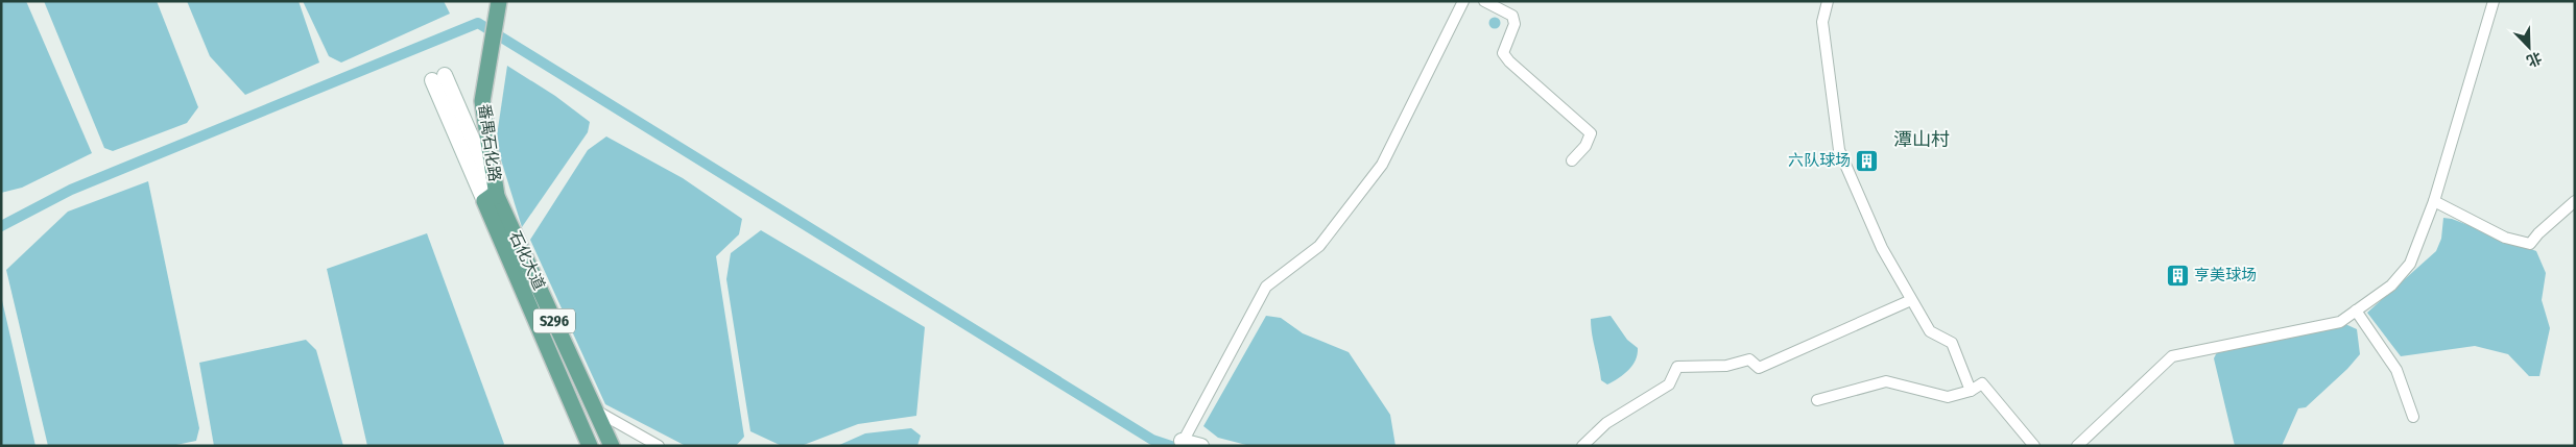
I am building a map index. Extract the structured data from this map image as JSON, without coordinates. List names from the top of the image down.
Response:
{
  "streets": {
    "main road": ["番禺石化路", "石化大道", "S296"]
  },
  "crossings": [
    ["番禺石化路", "石化大道"]
  ],
  "districts": ["潭山村"],
  "places": {
    "building": ["六队球场", "亨美球场"]
  },
  "north": "bottom right"
}
